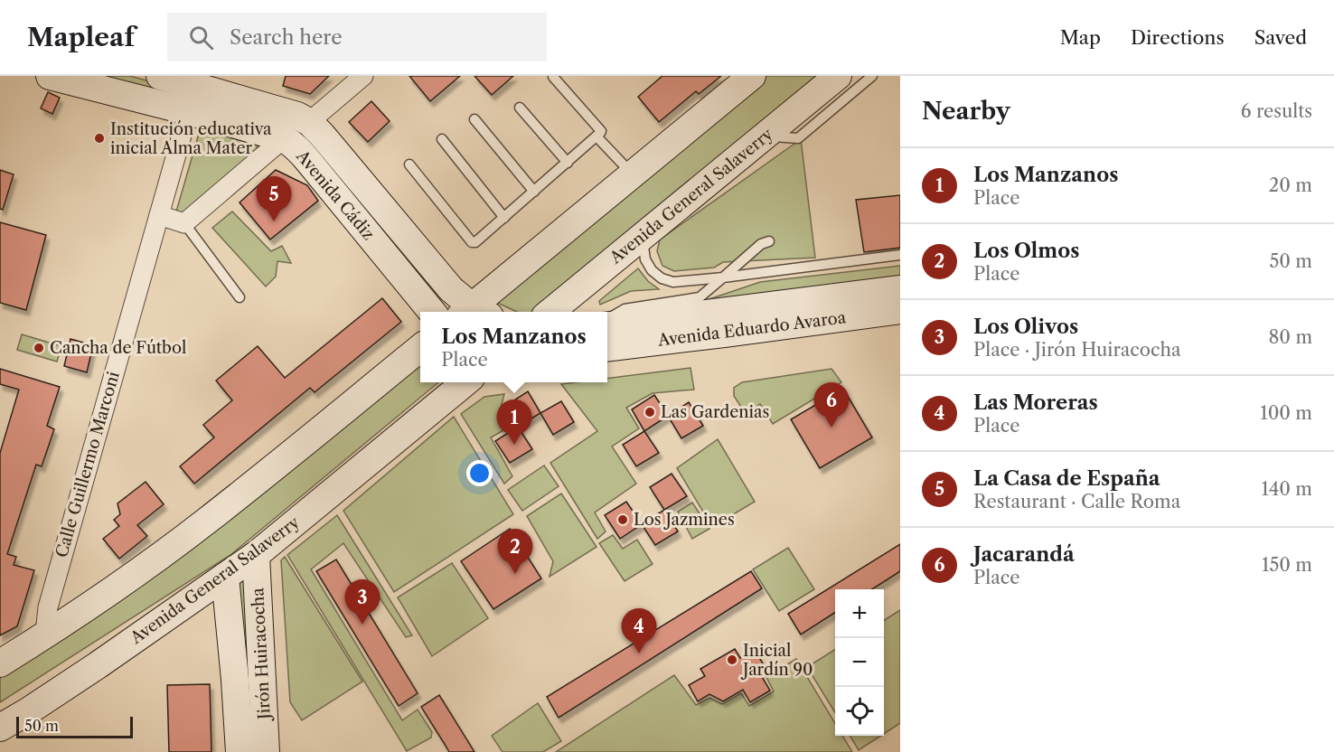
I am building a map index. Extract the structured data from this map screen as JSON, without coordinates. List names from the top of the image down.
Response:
{
  "streets": {
    "main road": [
      "Avenida Cádiz",
      "Avenida General Salaverry",
      "Avenida Eduardo Avaroa",
      "Jirón Huiracocha"
    ],
    "street": ["Calle Guillermo Marconi"]
  },
  "crossings": [
    ["Avenida Cádiz", "Calle Guillermo Marconi"],
    ["Avenida General Salaverry", "Jirón Huiracocha"]
  ],
  "places": [
    "Institución educativa inicial Alma Mater",
    "Cancha de Fútbol",
    "Las Gardenias",
    "Los Jazmines",
    "Inicial Jardín 90"
  ],
  "scale_bar": "50 m",
  "page": {
    "header": "Mapleaf",
    "search": "Search here",
    "nav": ["Map", "Directions", "Saved"],
    "heading": ["Nearby", "6 results"],
    "list": [
      {
        "mark": "1",
        "name": "Los Manzanos",
        "note": "Place",
        "value": "20 m"
      },
      {
        "mark": "2",
        "name": "Los Olmos",
        "note": "Place",
        "value": "50 m"
      },
      {
        "mark": "3",
        "name": "Los Olivos",
        "note": "Place · Jirón Huiracocha",
        "value": "80 m"
      },
      {
        "mark": "4",
        "name": "Las Moreras",
        "note": "Place",
        "value": "100 m"
      },
      {
        "mark": "5",
        "name": "La Casa de España",
        "note": "Restaurant · Calle Roma",
        "value": "140 m"
      },
      {
        "mark": "6",
        "name": "Jacarandá",
        "note": "Place",
        "value": "150 m"
      }
    ],
    "pins": [
      "5",
      "6",
      "1",
      "2",
      "3",
      "4"
    ],
    "popup": ["Los Manzanos", "Place"],
    "map_buttons": ["+", "−"],
    "scale": "50 m"
  }
}
